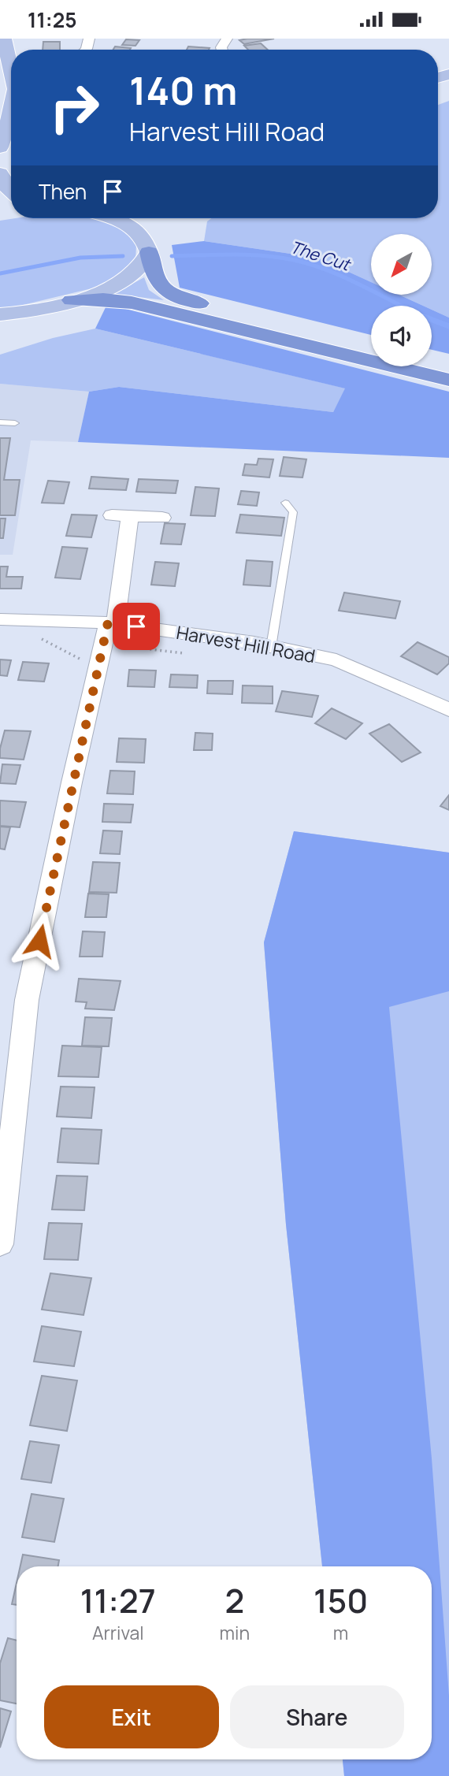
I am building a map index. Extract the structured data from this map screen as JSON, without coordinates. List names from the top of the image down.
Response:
{
  "streets": {
    "street": ["Harvest Hill Road"]
  },
  "water": ["The Cut"],
  "north": "bottom left",
  "page": {
    "status": "11:25",
    "turn": ["140 m", "Harvest Hill Road"],
    "then": "Then",
    "eta": [
      "11:27",
      "Arrival",
      "2",
      "min",
      "150",
      "m"
    ],
    "buttons": ["Exit", "Share"]
  }
}
